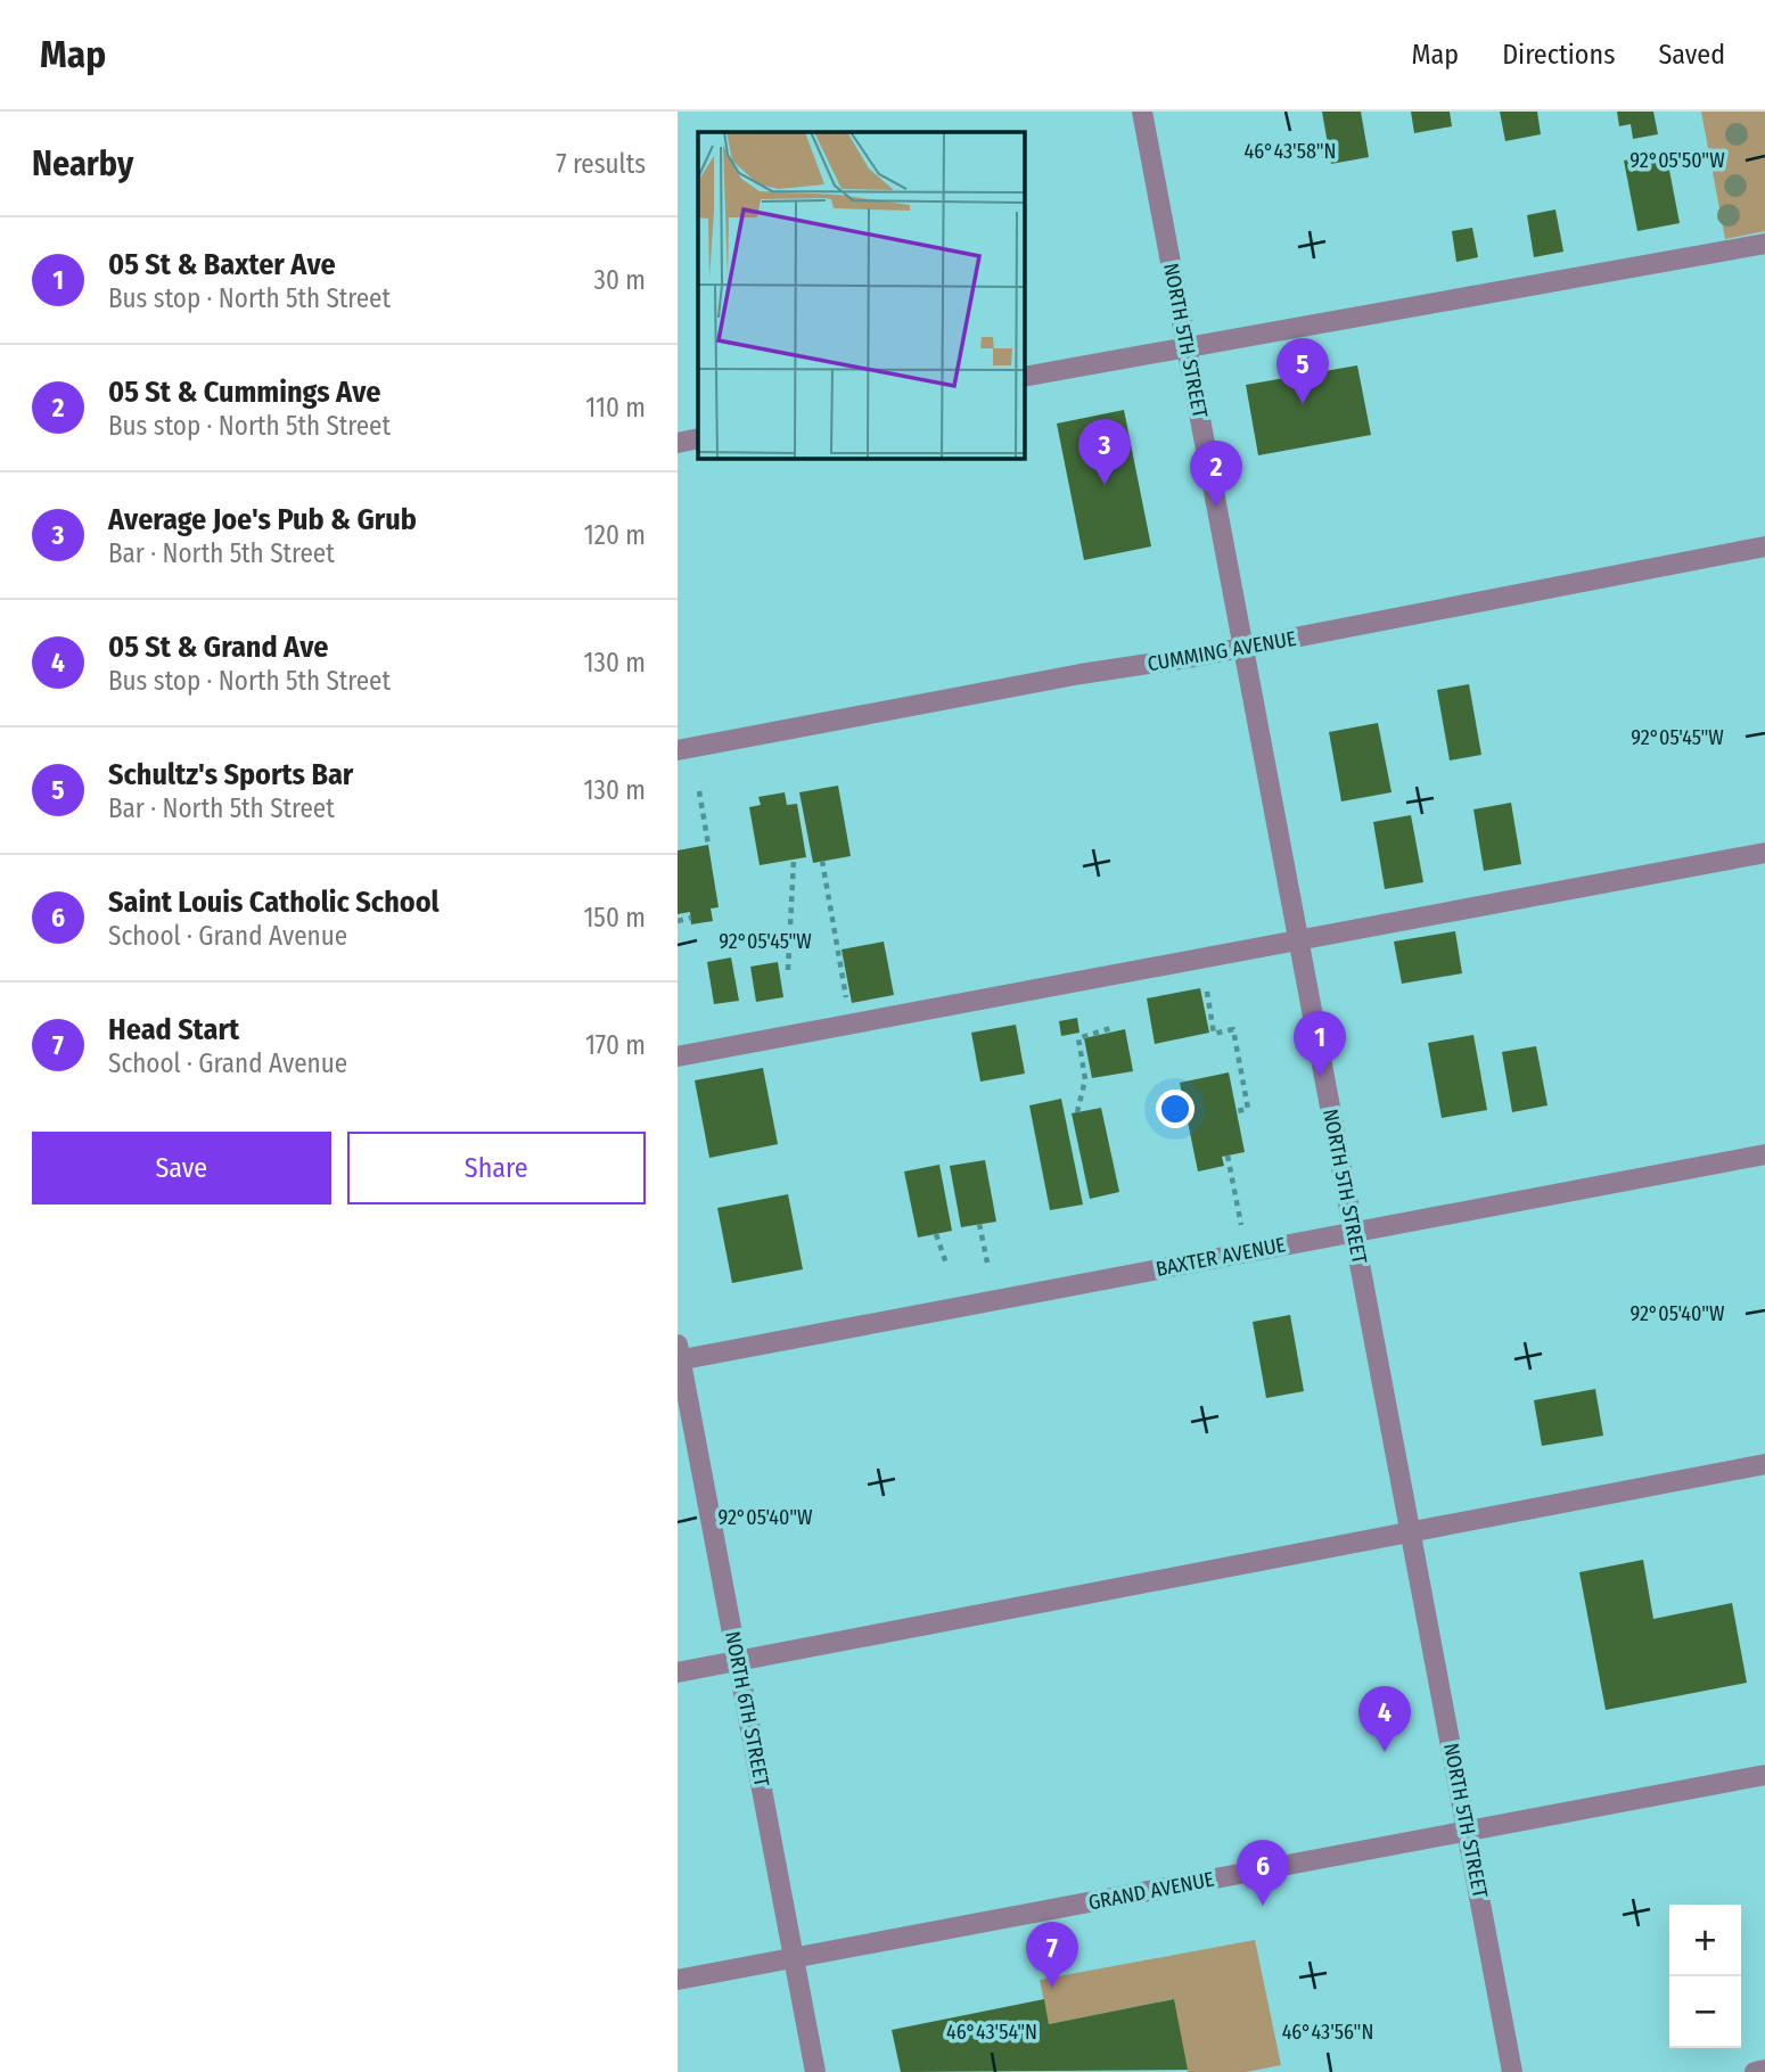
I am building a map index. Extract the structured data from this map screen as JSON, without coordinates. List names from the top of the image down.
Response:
{
  "streets": {
    "street": [
      "NORTH 5TH STREET",
      "CUMMING AVENUE",
      "BAXTER AVENUE",
      "NORTH 6TH STREET",
      "GRAND AVENUE"
    ]
  },
  "crossings": [
    ["NORTH 5TH STREET", "CUMMING AVENUE"],
    ["NORTH 5TH STREET", "BAXTER AVENUE"],
    ["NORTH 5TH STREET", "GRAND AVENUE"],
    ["BAXTER AVENUE", "NORTH 6TH STREET"],
    ["NORTH 6TH STREET", "GRAND AVENUE"]
  ],
  "page": {
    "header": "Map",
    "nav": ["Map", "Directions", "Saved"],
    "heading": ["Nearby", "7 results"],
    "list": [
      {
        "mark": "1",
        "name": "05 St & Baxter Ave",
        "note": "Bus stop · North 5th Street",
        "value": "30 m"
      },
      {
        "mark": "2",
        "name": "05 St & Cummings Ave",
        "note": "Bus stop · North 5th Street",
        "value": "110 m"
      },
      {
        "mark": "3",
        "name": "Average Joe's Pub & Grub",
        "note": "Bar · North 5th Street",
        "value": "120 m"
      },
      {
        "mark": "4",
        "name": "05 St & Grand Ave",
        "note": "Bus stop · North 5th Street",
        "value": "130 m"
      },
      {
        "mark": "5",
        "name": "Schultz's Sports Bar",
        "note": "Bar · North 5th Street",
        "value": "130 m"
      },
      {
        "mark": "6",
        "name": "Saint Louis Catholic School",
        "note": "School · Grand Avenue",
        "value": "150 m"
      },
      {
        "mark": "7",
        "name": "Head Start",
        "note": "School · Grand Avenue",
        "value": "170 m"
      }
    ],
    "pins": [
      "5",
      "3",
      "2",
      "1",
      "4",
      "6",
      "7"
    ],
    "buttons": ["Save", "Share"],
    "map_buttons": ["+", "−"]
  },
  "coordinates": [
    "46°43'58\"N",
    "92°05'50\"W",
    "92°05'45\"W",
    "92°05'40\"W",
    "46°43'54\"N",
    "46°43'56\"N"
  ]
}
